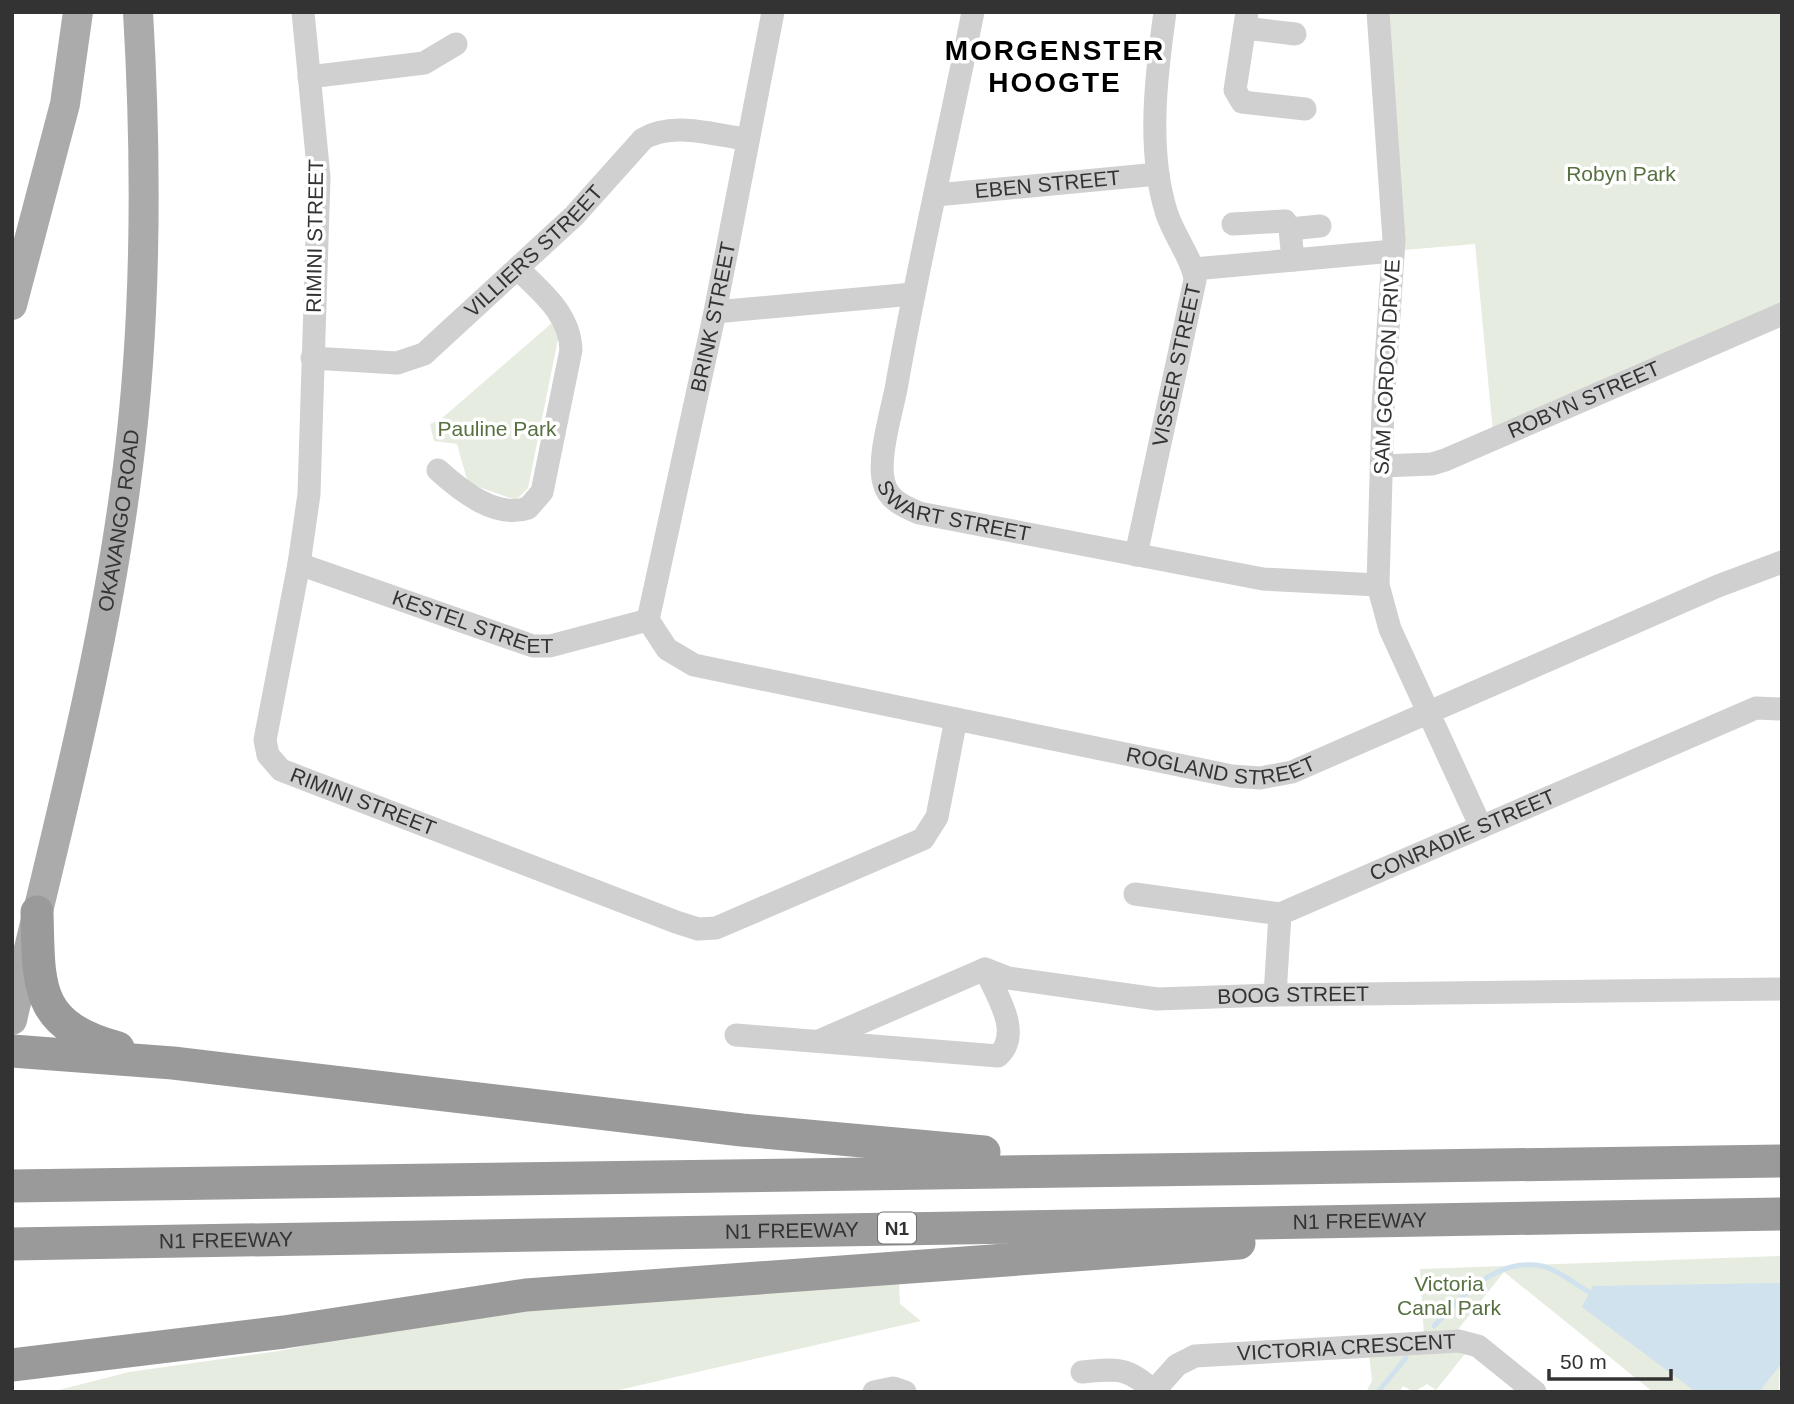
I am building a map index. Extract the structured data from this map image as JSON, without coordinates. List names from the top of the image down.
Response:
{
  "streets": {
    "highway": ["N1 FREEWAY", "N1"],
    "main road": ["OKAVANGO ROAD"],
    "street": [
      "EBEN STREET",
      "RIMINI STREET",
      "VILLIERS STREET",
      "BRINK STREET",
      "VISSER STREET",
      "SAM GORDON DRIVE",
      "ROBYN STREET",
      "SWART STREET",
      "KESTEL STREET",
      "ROGLAND STREET",
      "CONRADIE STREET",
      "BOOG STREET",
      "VICTORIA CRESCENT"
    ]
  },
  "crossings": [
    ["EBEN STREET", "VISSER STREET"],
    ["EBEN STREET", "SWART STREET"],
    ["RIMINI STREET", "VILLIERS STREET"],
    ["RIMINI STREET", "KESTEL STREET"],
    ["RIMINI STREET", "ROGLAND STREET"],
    ["VILLIERS STREET", "BRINK STREET"],
    ["BRINK STREET", "KESTEL STREET"],
    ["BRINK STREET", "ROGLAND STREET"],
    ["VISSER STREET", "SWART STREET"],
    ["SAM GORDON DRIVE", "ROBYN STREET"],
    ["SAM GORDON DRIVE", "SWART STREET"],
    ["SAM GORDON DRIVE", "ROGLAND STREET"],
    ["SAM GORDON DRIVE", "CONRADIE STREET"],
    ["KESTEL STREET", "ROGLAND STREET"]
  ],
  "districts": ["MORGENSTER HOOGTE"],
  "parks": ["Robyn Park", "Pauline Park", "Victoria Canal Park"],
  "scale_bar": "50 m"
}
